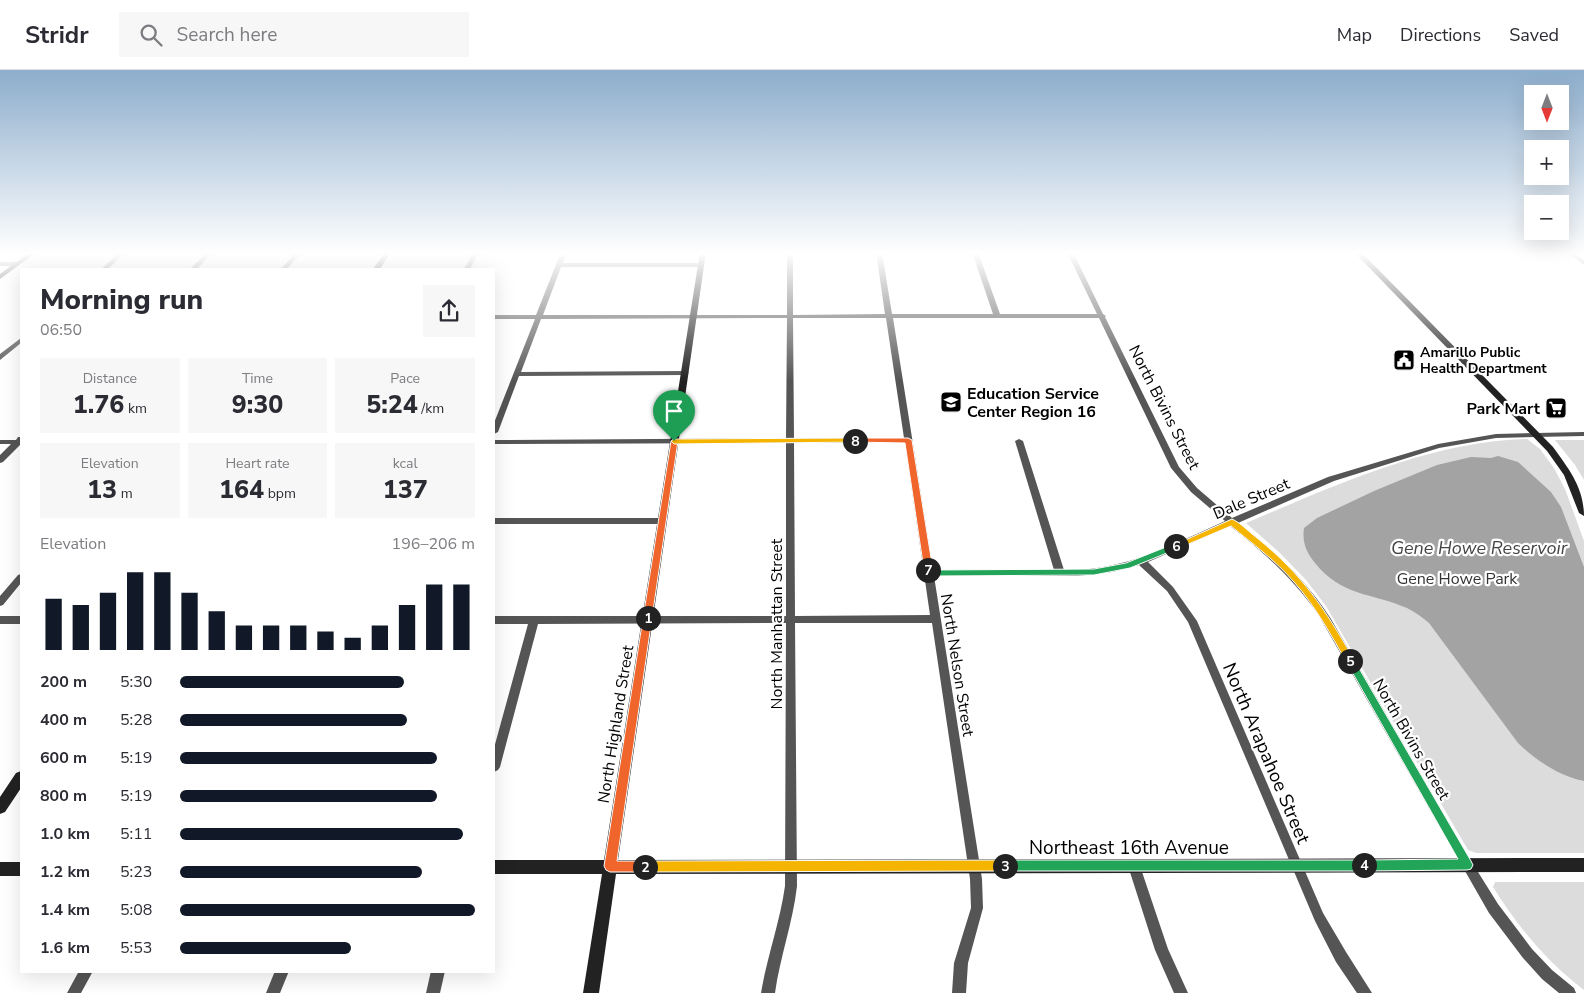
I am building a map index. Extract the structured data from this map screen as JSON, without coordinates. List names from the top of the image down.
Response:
{
  "streets": {
    "street": [
      "North Bivins Street",
      "Dale Street",
      "North Manhattan Street",
      "North Nelson Street",
      "North Highland Street",
      "North Arapahoe Street",
      "Northeast 16th Avenue"
    ]
  },
  "crossings": [
    ["North Bivins Street", "Dale Street"],
    ["North Bivins Street", "Northeast 16th Avenue"],
    ["Dale Street", "North Nelson Street"],
    ["Dale Street", "North Arapahoe Street"],
    ["North Manhattan Street", "Northeast 16th Avenue"],
    ["North Nelson Street", "Northeast 16th Avenue"],
    ["North Highland Street", "Northeast 16th Avenue"],
    ["North Arapahoe Street", "Northeast 16th Avenue"]
  ],
  "water": ["Gene Howe Reservoir"],
  "parks": ["Gene Howe Park"],
  "places": {
    "public building": ["Amarillo Public Health Department"],
    "school or university": ["Education Service Center Region 16"],
    "supermarket": ["Park Mart"]
  },
  "north": "bottom",
  "page": {
    "header": "Stridr",
    "search": "Search here",
    "nav": ["Map", "Directions", "Saved"],
    "map_buttons": ["+", "−"],
    "heading": ["Morning run", "06:50"],
    "stats": [
      ["Distance", "1.76 km"],
      ["Time", "9:30"],
      ["Pace", "5:24 /km"],
      ["Elevation", "13 m"],
      ["Heart rate", "164 bpm"],
      ["kcal", "137"]
    ],
    "pins": [
      "8",
      "6",
      "7",
      "1",
      "5",
      "4",
      "3",
      "2"
    ],
    "chart": ["Elevation", "196–206 m"],
    "list": [
      {
        "name": "200 m",
        "note": "5:30"
      },
      {
        "name": "400 m",
        "note": "5:28"
      },
      {
        "name": "600 m",
        "note": "5:19"
      },
      {
        "name": "800 m",
        "note": "5:19"
      },
      {
        "name": "1.0 km",
        "note": "5:11"
      },
      {
        "name": "1.2 km",
        "note": "5:23"
      },
      {
        "name": "1.4 km",
        "note": "5:08"
      },
      {
        "name": "1.6 km",
        "note": "5:53"
      }
    ]
  }
}
